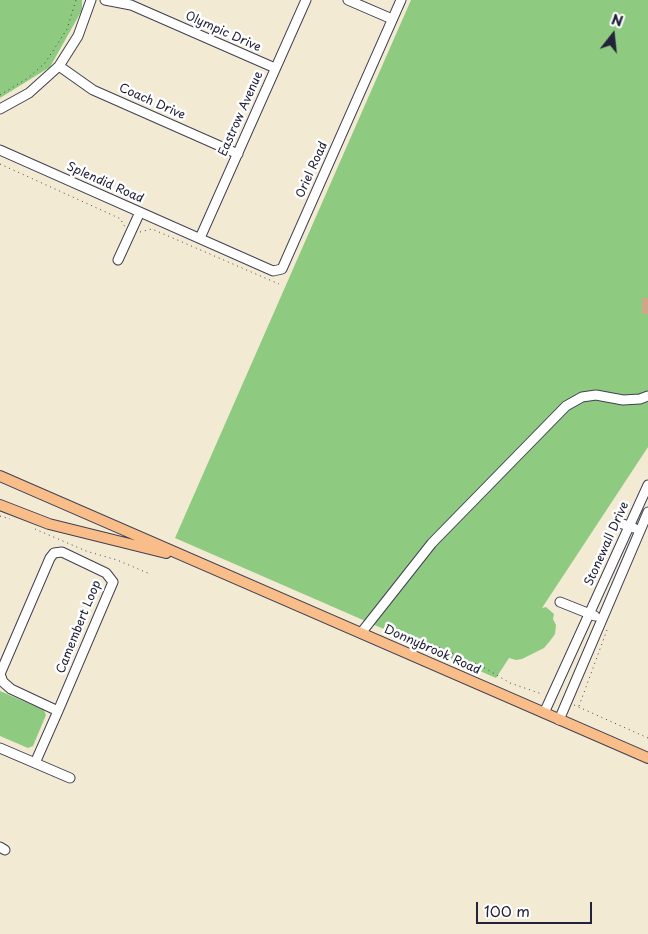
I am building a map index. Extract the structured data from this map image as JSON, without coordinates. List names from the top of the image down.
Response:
{
  "streets": {
    "main road": ["Donnybrook Road"],
    "street": [
      "Olympic Drive",
      "Coach Drive",
      "Eastrow Avenue",
      "Oriel Road",
      "Splendid Road",
      "Stonewall Drive",
      "Camembert Loop"
    ]
  },
  "crossings": [
    ["Olympic Drive", "Eastrow Avenue"],
    ["Coach Drive", "Eastrow Avenue"],
    ["Eastrow Avenue", "Oriel Road"],
    ["Eastrow Avenue", "Splendid Road"],
    ["Oriel Road", "Splendid Road"],
    ["Stonewall Drive", "Donnybrook Road"]
  ],
  "scale_bar": "100 m",
  "north": "top"
}
